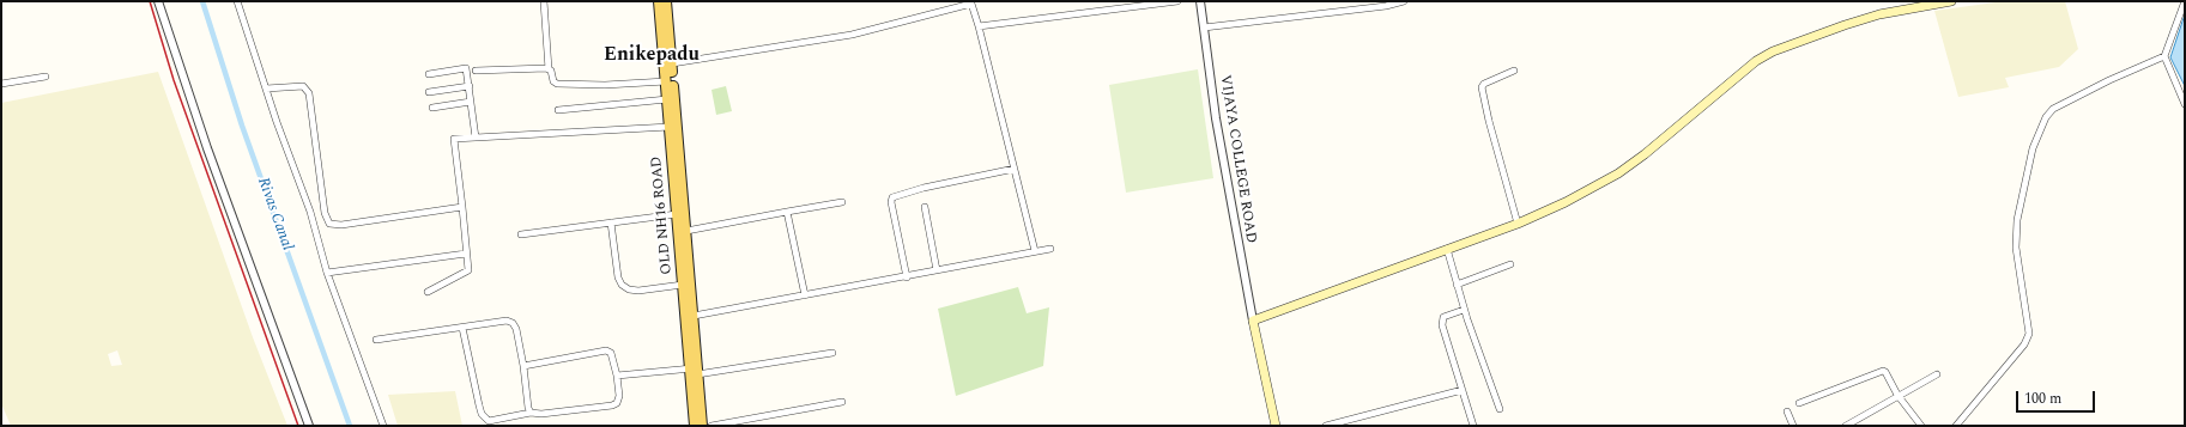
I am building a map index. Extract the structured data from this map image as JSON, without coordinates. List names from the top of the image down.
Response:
{
  "streets": {
    "main road": ["OLD NH16 ROAD"],
    "street": ["VIJAYA COLLEGE ROAD"]
  },
  "districts": ["Enikepadu"],
  "water": ["Rivas Canal"],
  "scale_bar": "100 m"
}
